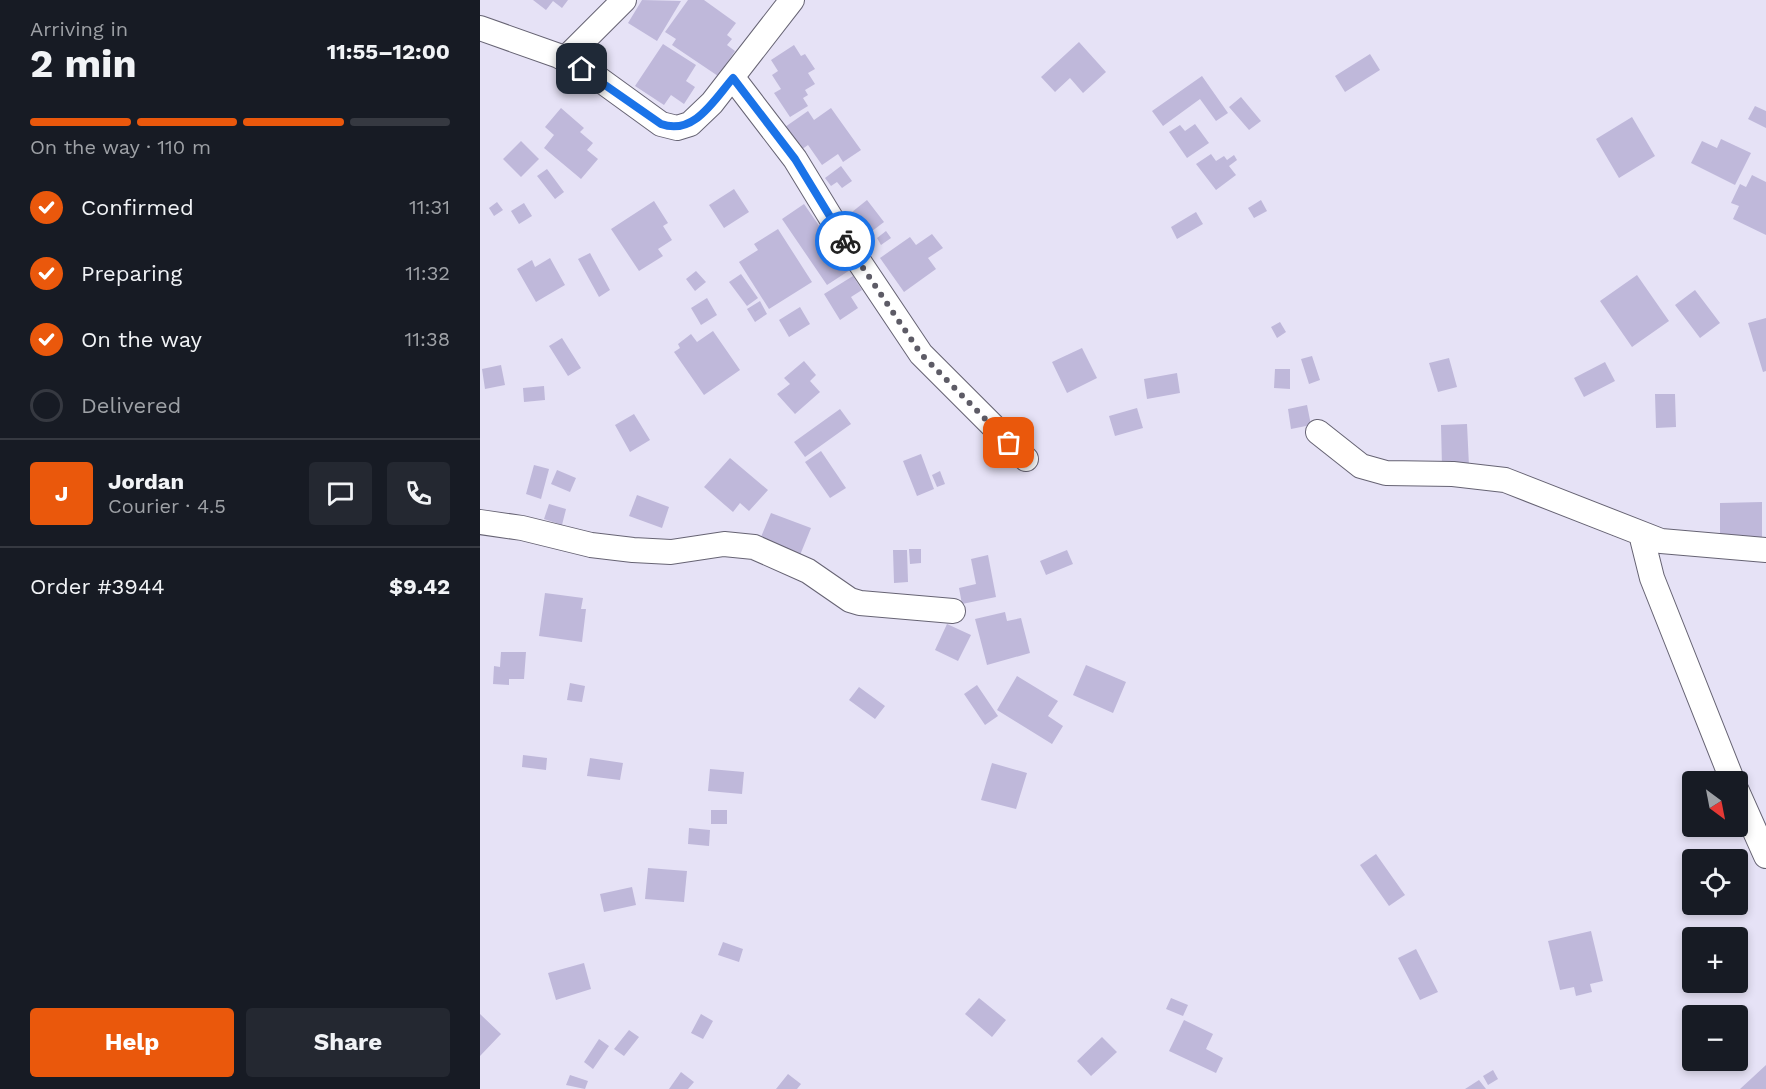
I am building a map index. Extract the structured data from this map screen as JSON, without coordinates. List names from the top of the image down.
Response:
{
  "north": "bottom right",
  "page": {
    "heading": ["2 min", "Arriving in", "11:55–12:00"],
    "panel": [
      "Jordan",
      "Courier · 4.5",
      "Order #3944",
      "$9.42"
    ],
    "bar": "On the way · 110 m",
    "list": [
      ["Confirmed", "11:31"],
      ["Preparing", "11:32"],
      ["On the way", "11:38"],
      "Delivered"
    ],
    "round": "J",
    "map_buttons": ["+", "−"],
    "buttons": ["Help", "Share"]
  }
}
